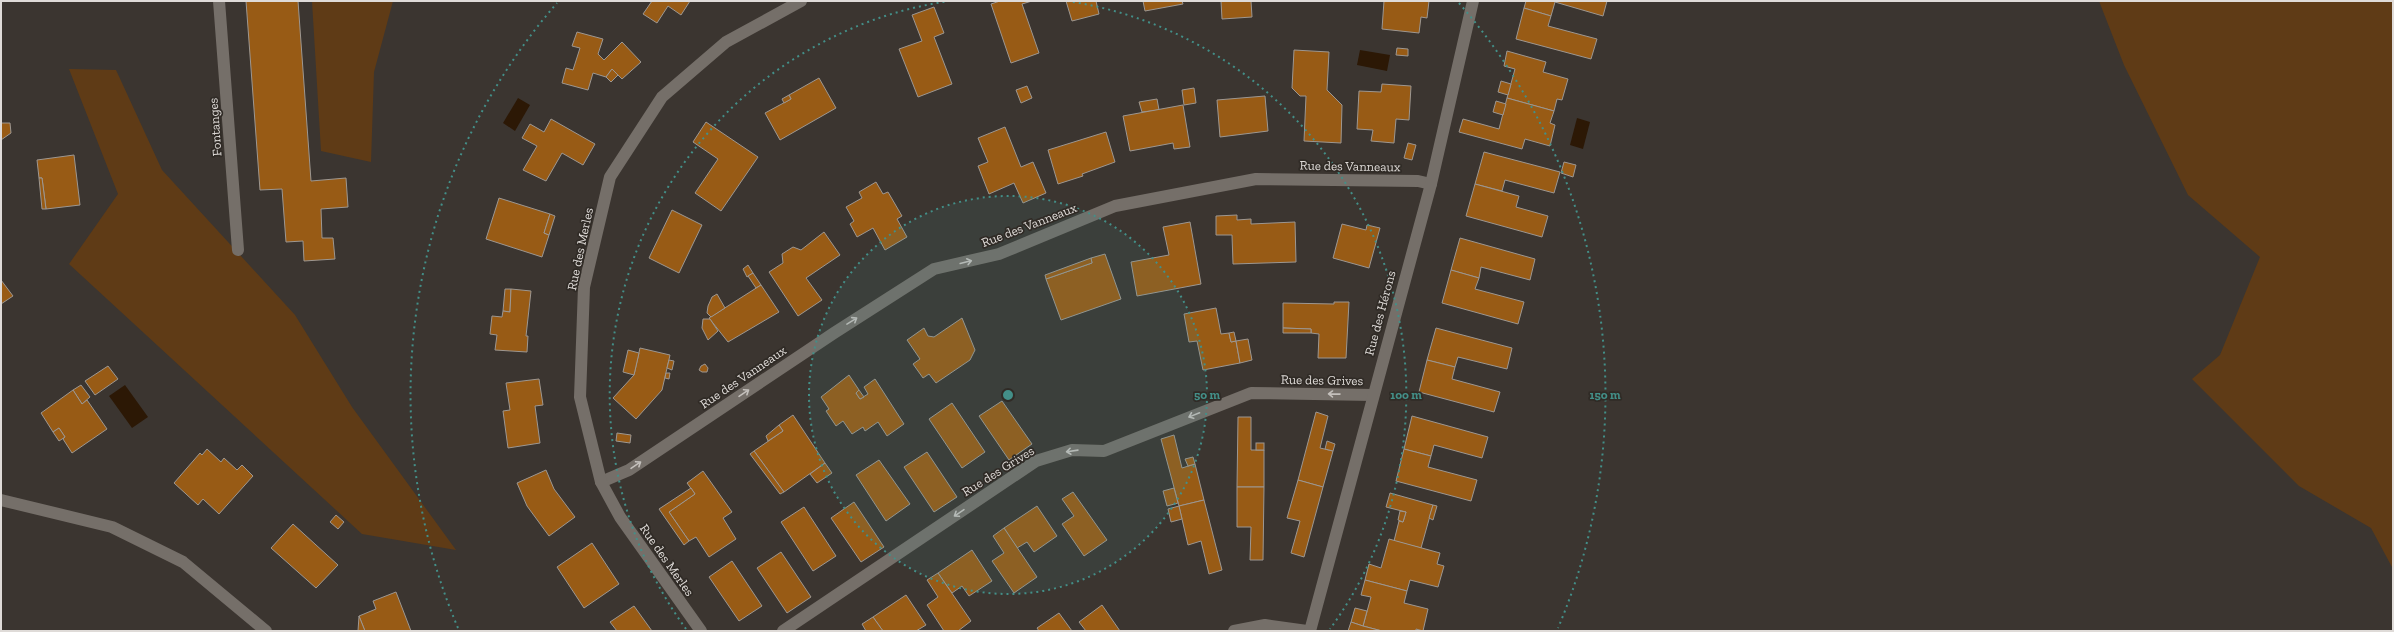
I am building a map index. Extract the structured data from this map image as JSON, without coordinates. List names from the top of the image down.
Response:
{
  "streets": {
    "street": [
      "Fontanges",
      "Rue des Vanneaux",
      "Rue des Merles",
      "Rue des Hérons",
      "Rue des Grives"
    ]
  },
  "crossings": [
    ["Rue des Vanneaux", "Rue des Merles"],
    ["Rue des Vanneaux", "Rue des Hérons"],
    ["Rue des Hérons", "Rue des Grives"]
  ],
  "one_way": ["Rue des Vanneaux", "Rue des Grives"],
  "rings": ["50 m", "100 m", "150 m"]
}
